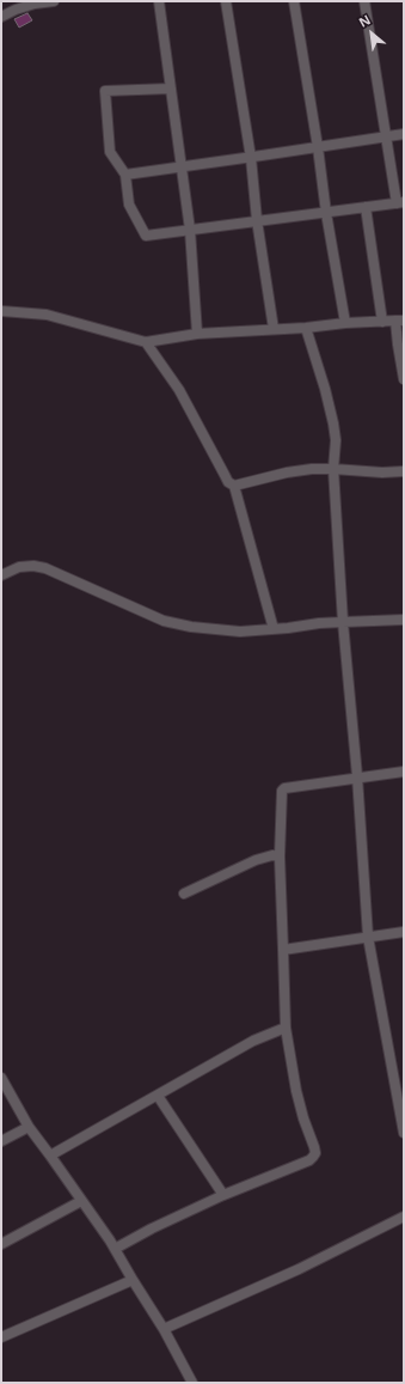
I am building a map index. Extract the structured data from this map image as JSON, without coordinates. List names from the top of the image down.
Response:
{
  "north": "top left"
}
